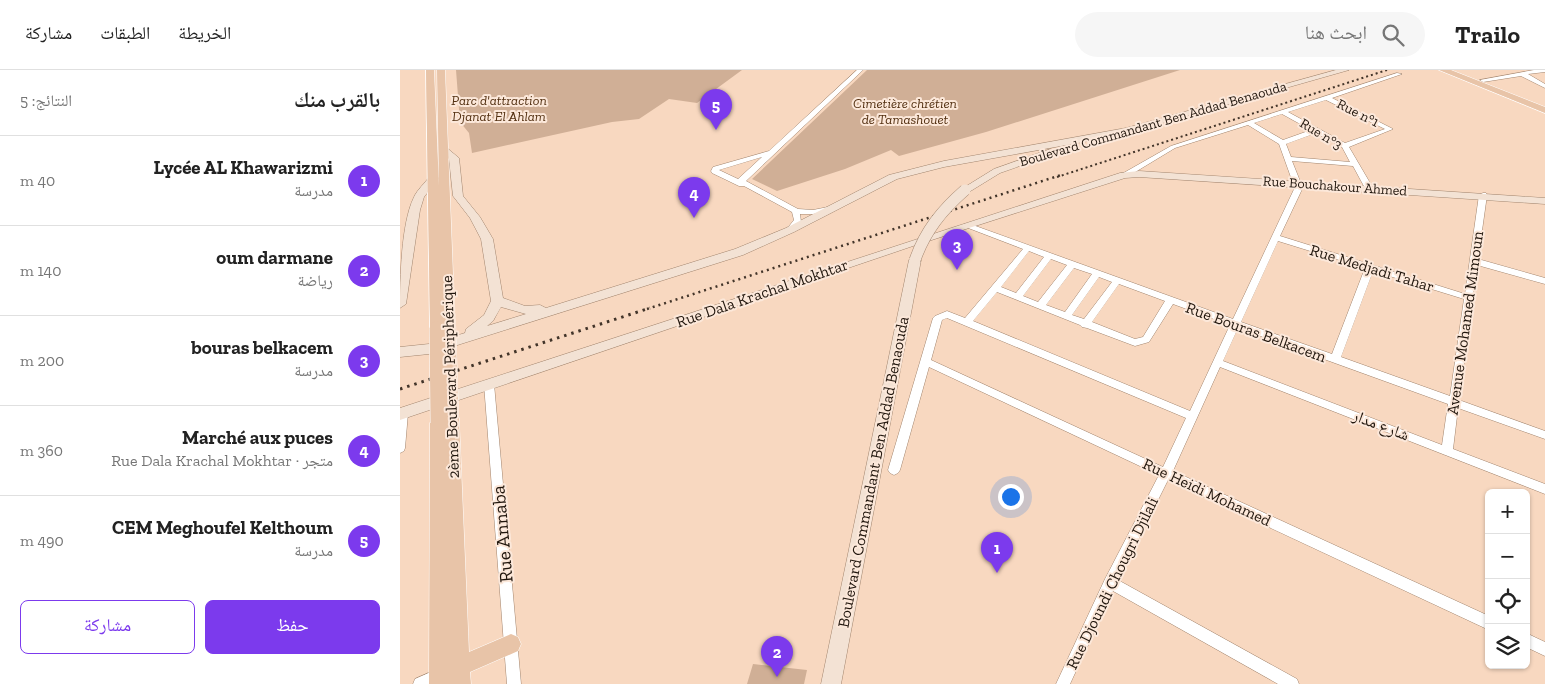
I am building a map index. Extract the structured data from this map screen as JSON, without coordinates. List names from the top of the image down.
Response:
{
  "streets": {
    "main road": ["2ème Boulevard Périphérique"],
    "street": [
      "Rue n°1",
      "Boulevard Commandant Ben Addad Benaouda",
      "Rue n°3",
      "Rue Bouchakour Ahmed",
      "Rue Medjadi Tahar",
      "Rue Dala Krachal Mokhtar",
      "Avenue Mohamed Mimoun",
      "Rue Bouras Belkacem",
      "شارع مدار",
      "Rue Heidi Mohamed",
      "Rue Annaba",
      "Rue Djoundi Chougri Djilali"
    ]
  },
  "crossings": [
    ["Rue n°1", "Rue n°3"],
    ["Rue n°3", "Rue Bouchakour Ahmed"],
    ["Rue Bouchakour Ahmed", "Rue Dala Krachal Mokhtar"],
    ["Rue Bouchakour Ahmed", "Avenue Mohamed Mimoun"],
    ["Rue Bouchakour Ahmed", "Rue Djoundi Chougri Djilali"],
    ["Rue Medjadi Tahar", "Avenue Mohamed Mimoun"],
    ["Rue Medjadi Tahar", "Rue Djoundi Chougri Djilali"],
    ["Rue Dala Krachal Mokhtar", "Rue Bouras Belkacem"],
    ["Rue Dala Krachal Mokhtar", "Rue Annaba"],
    ["Avenue Mohamed Mimoun", "Rue Bouras Belkacem"],
    ["Avenue Mohamed Mimoun", "شارع مدار"],
    ["Rue Bouras Belkacem", "Rue Djoundi Chougri Djilali"],
    ["شارع مدار", "Rue Djoundi Chougri Djilali"],
    ["Rue Heidi Mohamed", "Rue Djoundi Chougri Djilali"]
  ],
  "parks": ["Parc d'attraction Djanat El Ahlam", "Cimetière chrétien de Tamashouet"],
  "page": {
    "header": "Trailo",
    "search": "ابحث هنا",
    "nav": ["الخريطة", "الطبقات", "مشاركة"],
    "heading": ["بالقرب منك", "النتائج: 5"],
    "pins": [
      "5",
      "4",
      "3",
      "1",
      "2"
    ],
    "list": [
      {
        "mark": "1",
        "name": "Lycée AL Khawarizmi",
        "note": "مدرسة",
        "value": "40 m"
      },
      {
        "mark": "2",
        "name": "oum darmane",
        "note": "رياضة",
        "value": "140 m"
      },
      {
        "mark": "3",
        "name": "bouras belkacem",
        "note": "مدرسة",
        "value": "200 m"
      },
      {
        "mark": "4",
        "name": "Marché aux puces",
        "note": "متجر · Rue Dala Krachal Mokhtar",
        "value": "360 m"
      },
      {
        "mark": "5",
        "name": "CEM Meghoufel Kelthoum",
        "note": "مدرسة",
        "value": "490 m"
      }
    ],
    "map_buttons": ["+", "−"],
    "buttons": ["حفظ", "مشاركة"]
  }
}
